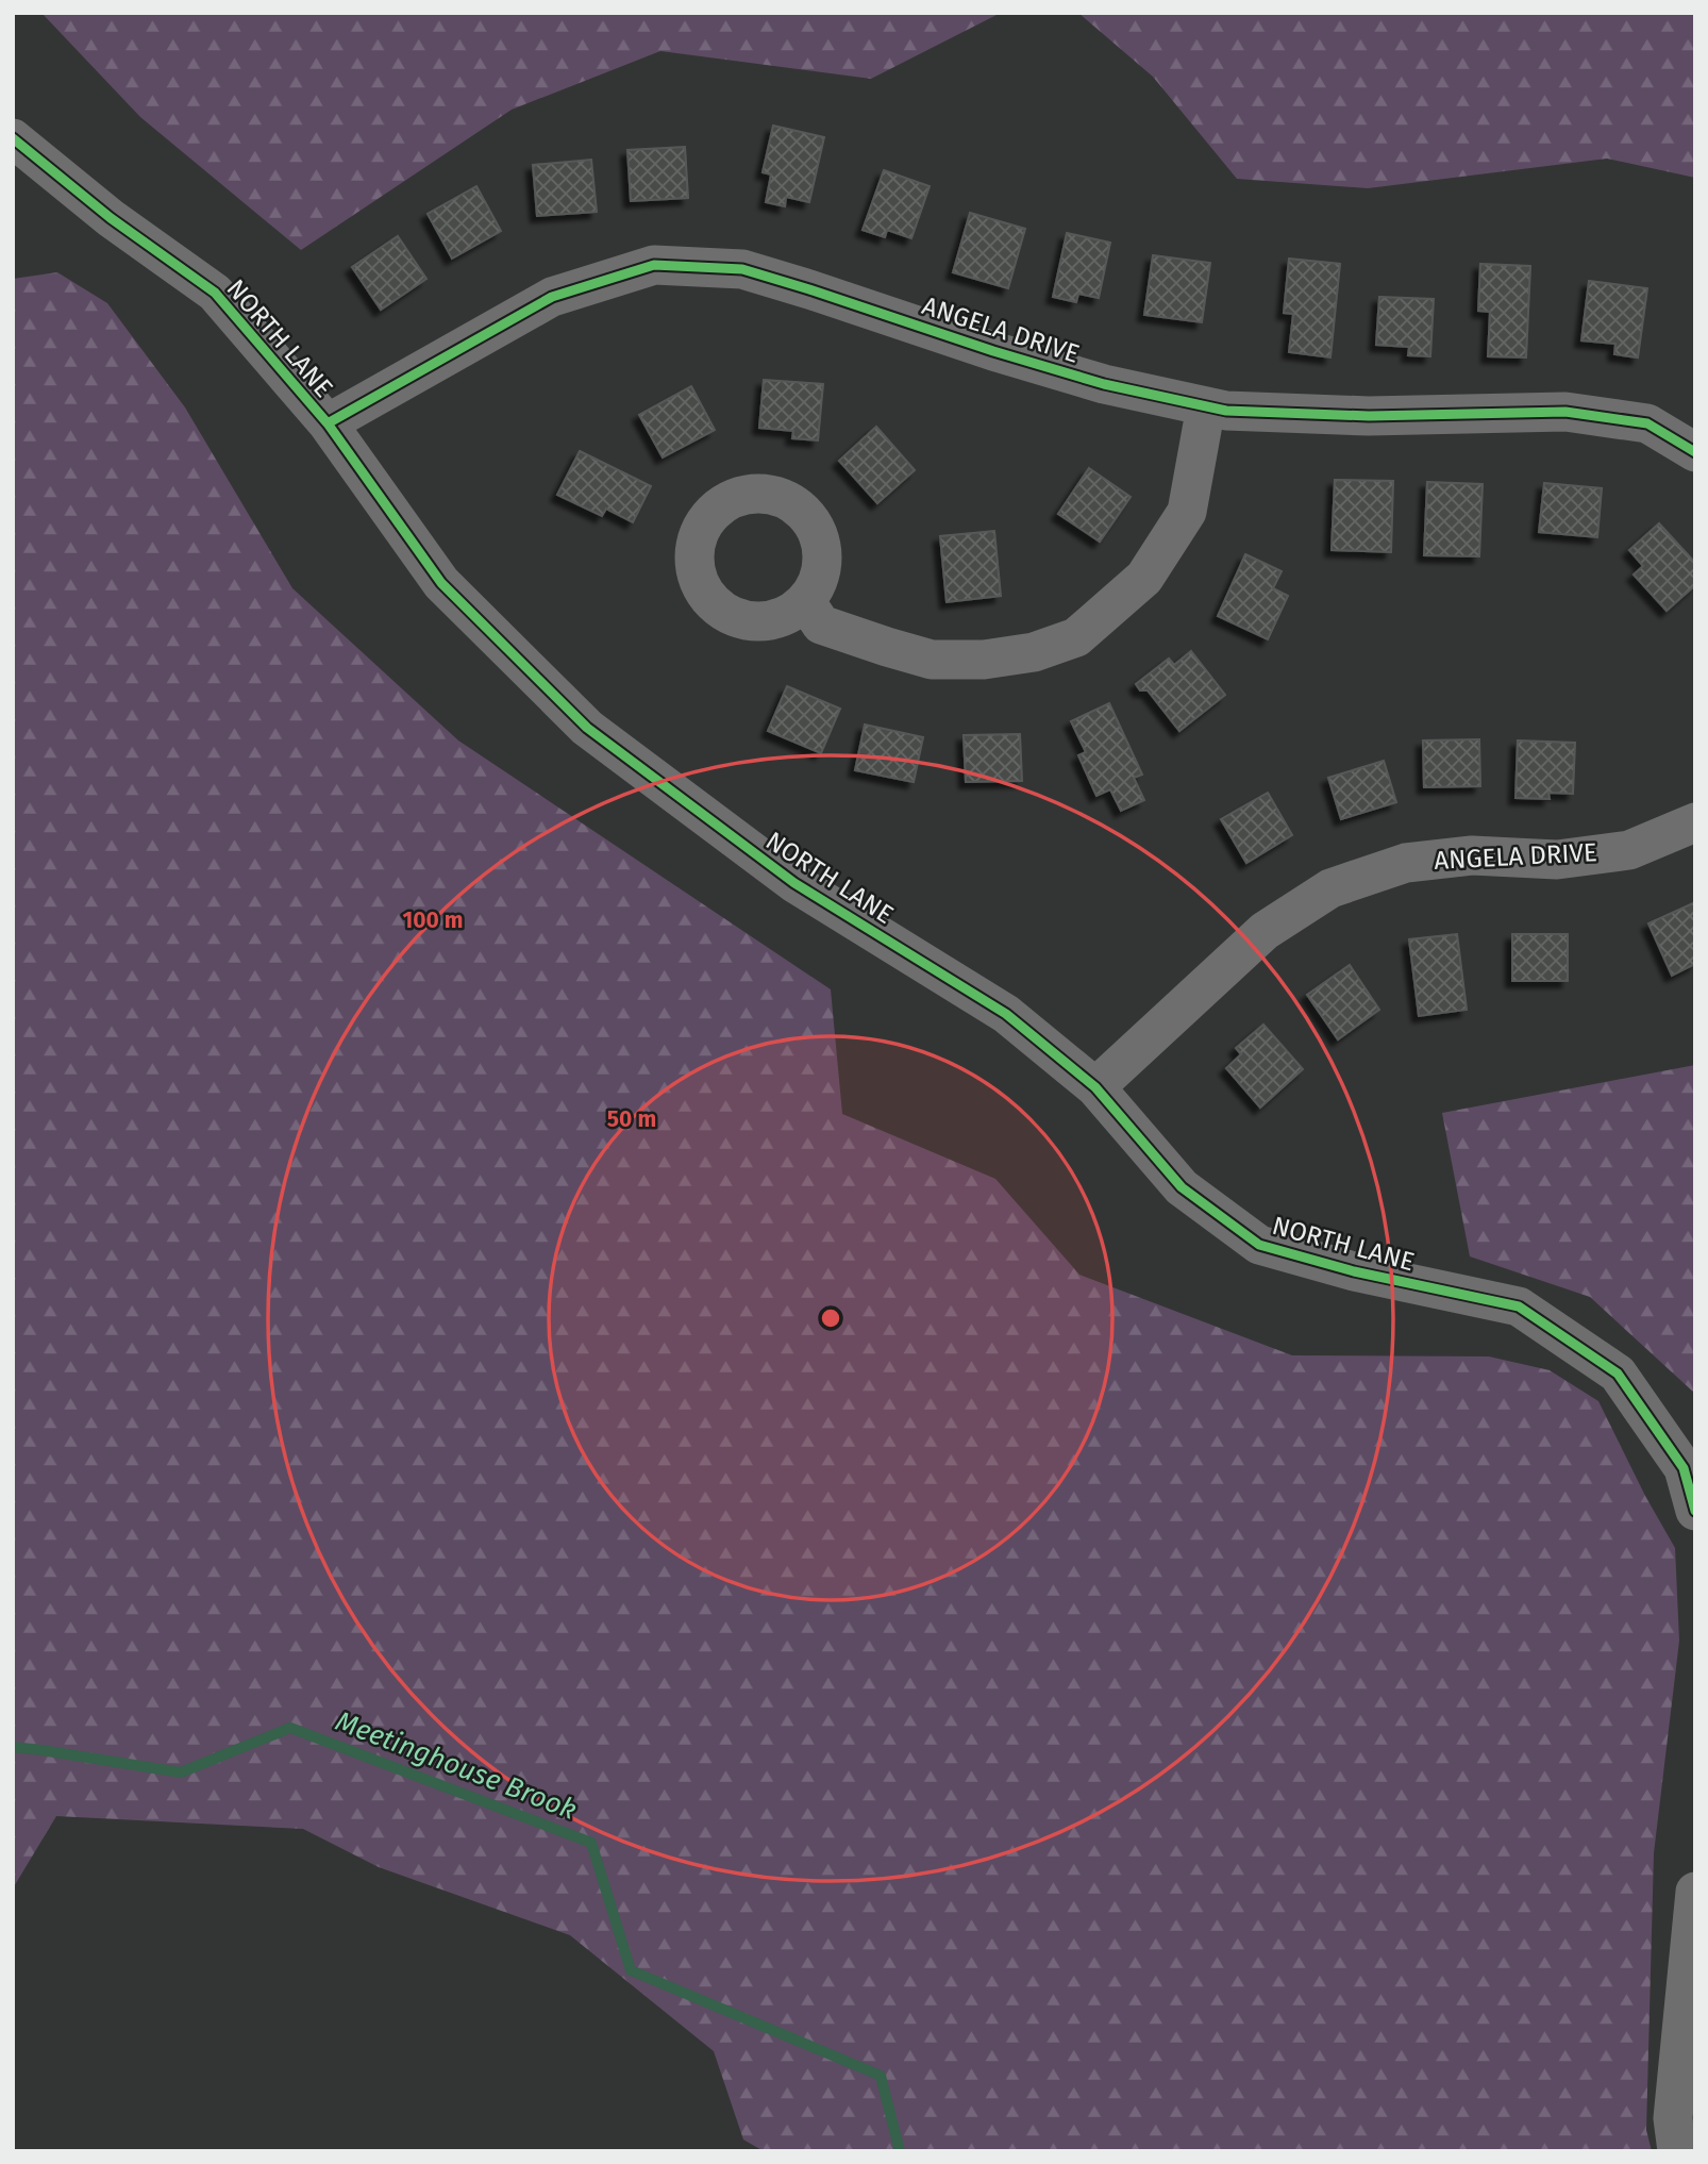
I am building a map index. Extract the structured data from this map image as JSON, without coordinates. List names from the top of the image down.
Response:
{
  "streets": {
    "street": ["ANGELA DRIVE", "NORTH LANE"]
  },
  "crossings": [
    ["ANGELA DRIVE", "NORTH LANE"]
  ],
  "water": ["Meetinghouse Brook"],
  "rings": ["100 m", "50 m"]
}
